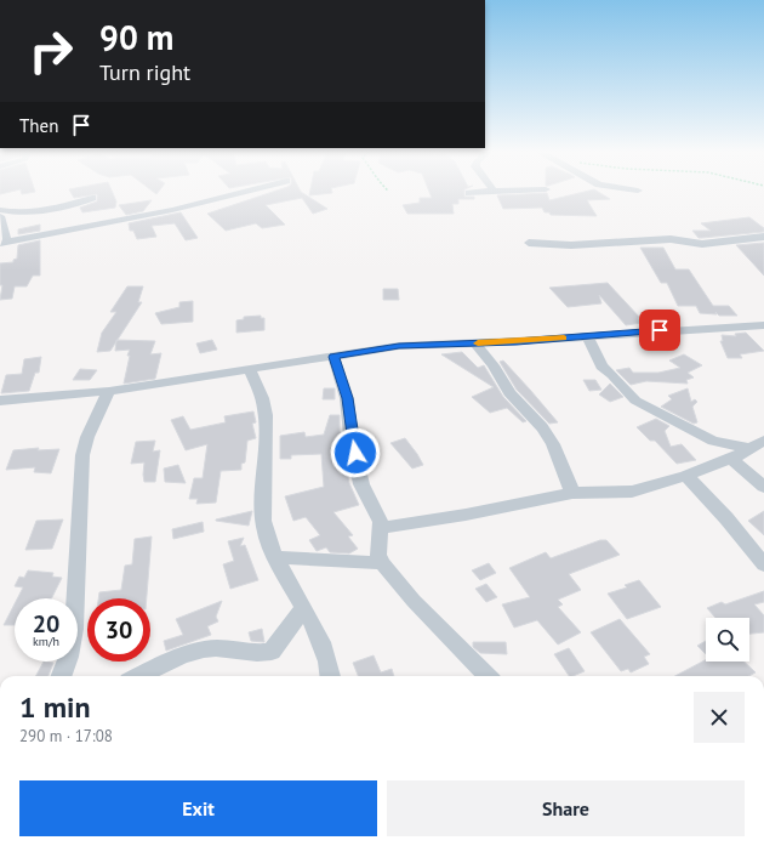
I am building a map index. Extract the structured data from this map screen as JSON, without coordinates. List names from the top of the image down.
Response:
{
  "page": {
    "turn": ["90 m", "Turn right"],
    "then": "Then",
    "speed": "20 km/h",
    "limit": "30",
    "heading": ["1 min", "290 m · 17:08"],
    "buttons": ["Exit", "Share"]
  }
}
